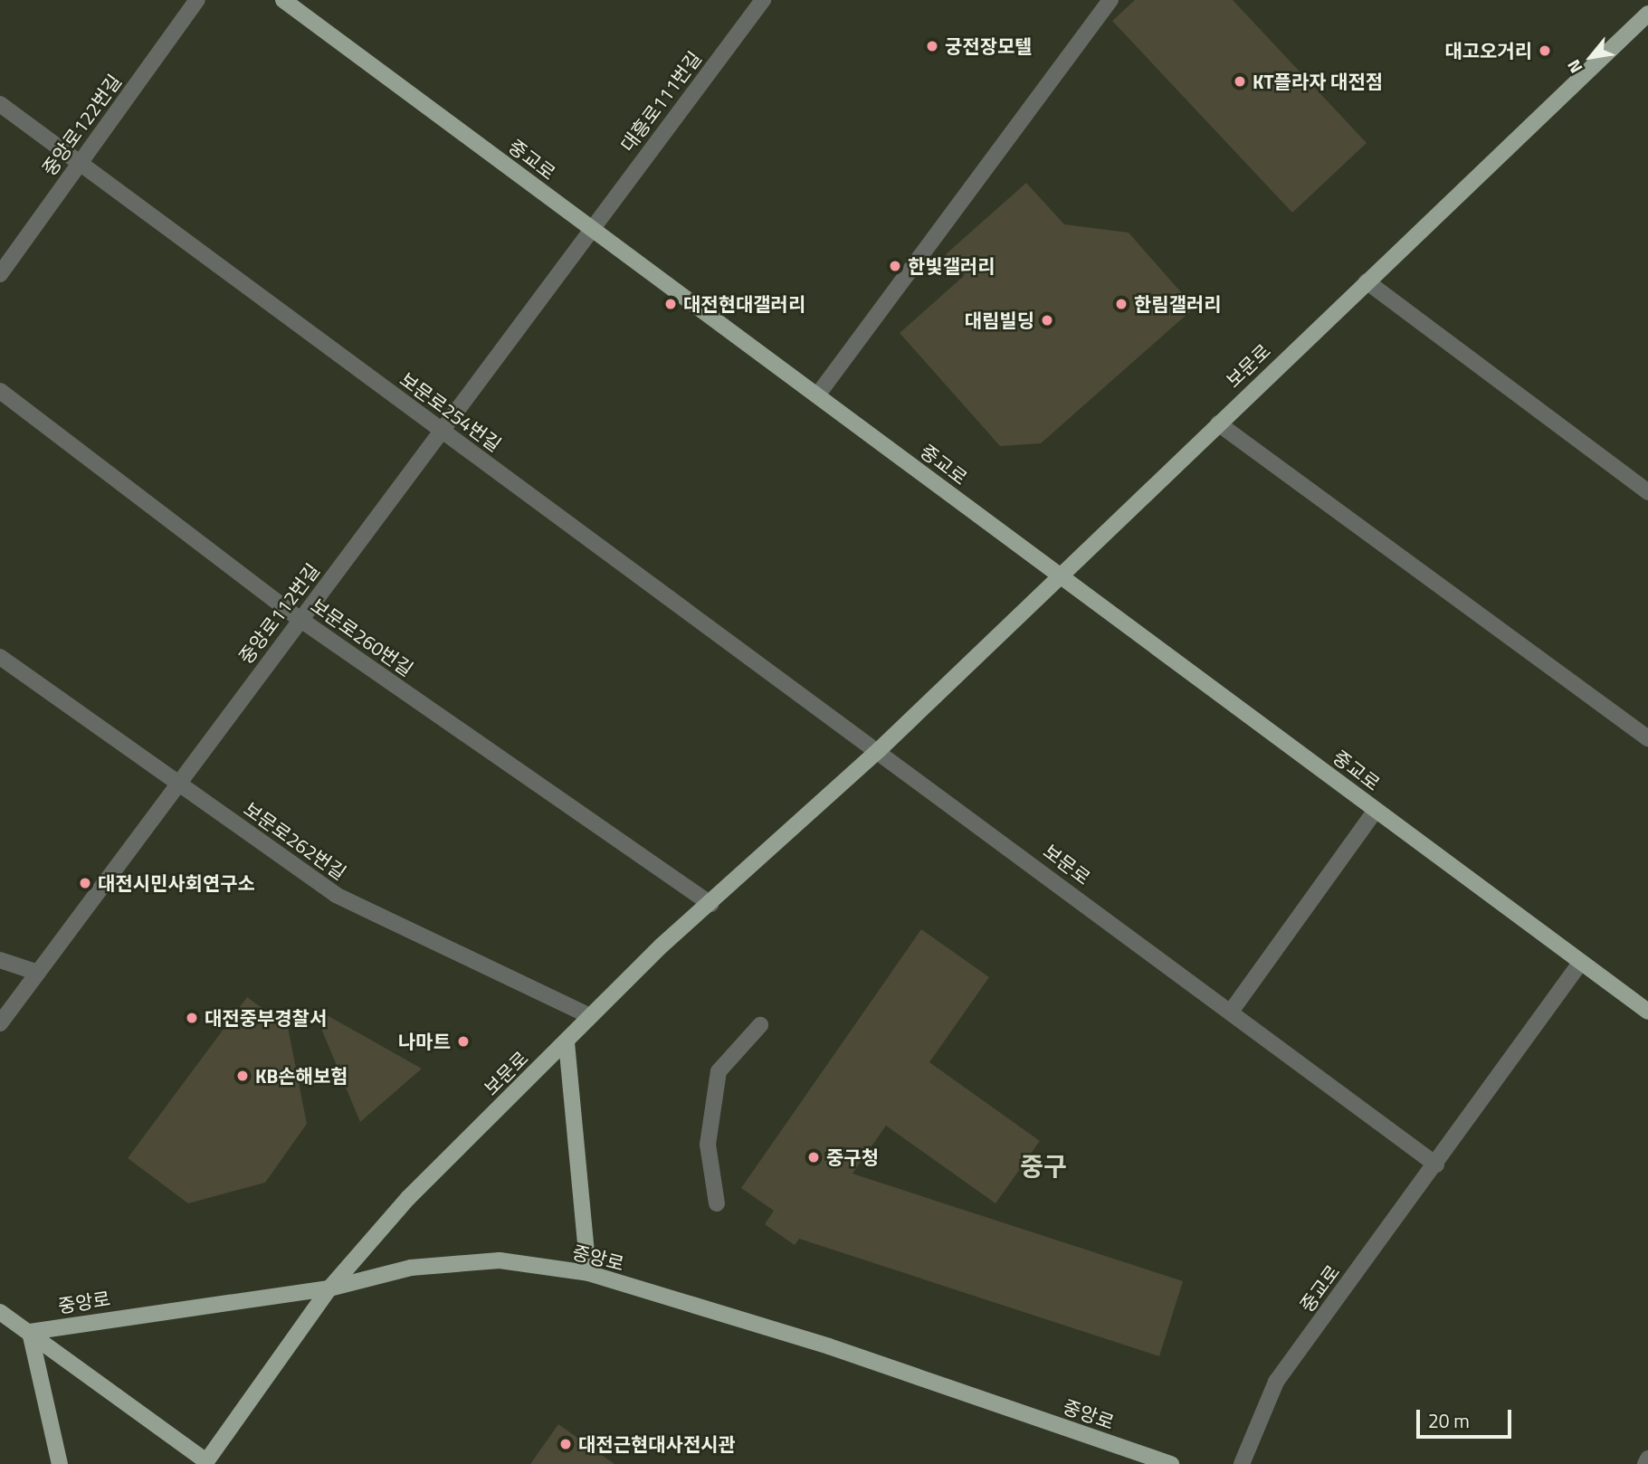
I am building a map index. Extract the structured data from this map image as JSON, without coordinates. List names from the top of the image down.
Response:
{
  "streets": {
    "main road": ["중교로", "보문로", "중앙로"],
    "street": [
      "대흥로111번길",
      "중앙로122번길",
      "보문로254번길",
      "중앙로112번길",
      "보문로260번길",
      "보문로262번길"
    ]
  },
  "crossings": [
    ["대흥로111번길", "중교로"],
    ["대흥로111번길", "중앙로112번길"],
    ["중앙로122번길", "보문로254번길"],
    ["중교로", "보문로"],
    ["중교로", "중앙로112번길"],
    ["보문로", "보문로254번길"],
    ["보문로", "보문로260번길"],
    ["보문로", "보문로262번길"],
    ["보문로", "중앙로"],
    ["보문로254번길", "중앙로112번길"],
    ["중앙로112번길", "보문로260번길"],
    ["중앙로112번길", "보문로262번길"]
  ],
  "districts": ["중구"],
  "places": [
    "궁전장모텔",
    "대고오거리",
    "KT플라자 대전점",
    "한빛갤러리",
    "대전현대갤러리",
    "한림갤러리",
    "대림빌딩",
    "대전시민사회연구소",
    "대전중부경찰서",
    "나마트",
    "KB손해보험",
    "중구청",
    "대전근현대사전시관"
  ],
  "scale_bar": "20 m",
  "north": "bottom left"
}
